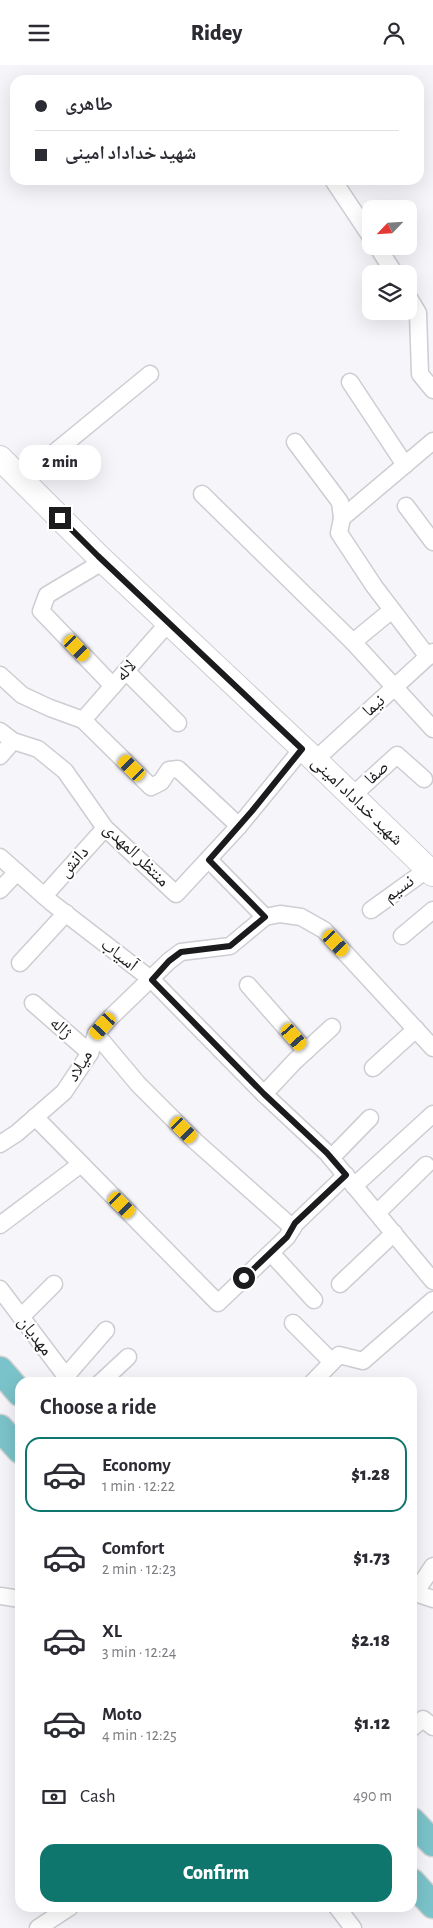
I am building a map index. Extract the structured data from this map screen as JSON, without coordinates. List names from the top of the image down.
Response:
{
  "streets": {
    "street": [
      "لاله",
      "نیما",
      "صفا",
      "شهید خداداد امینی",
      "منتظر المهدی",
      "دانش",
      "نسیم",
      "آسیاب",
      "ژاله",
      "میلاد",
      "مهدیان"
    ]
  },
  "crossings": [
    ["لاله", "شهید خداداد امینی"],
    ["نیما", "شهید خداداد امینی"],
    ["نیما", "منتظر المهدی"],
    ["صفا", "شهید خداداد امینی"],
    ["شهید خداداد امینی", "منتظر المهدی"],
    ["شهید خداداد امینی", "نسیم"],
    ["منتظر المهدی", "دانش"],
    ["دانش", "آسیاب"],
    ["آسیاب", "میلاد"],
    ["ژاله", "میلاد"]
  ],
  "north": "bottom left",
  "page": {
    "header": "Ridey",
    "banner": ["طاهری", "شهید خداداد امینی"],
    "bubble": "2 min",
    "heading": "Choose a ride",
    "list": [
      {
        "name": "Economy",
        "note": "1 min · 12:22",
        "value": "$1.28"
      },
      {
        "name": "Comfort",
        "note": "2 min · 12:23",
        "value": "$1.73"
      },
      {
        "name": "XL",
        "note": "3 min · 12:24",
        "value": "$2.18"
      },
      {
        "name": "Moto",
        "note": "4 min · 12:25",
        "value": "$1.12"
      }
    ],
    "pay": ["Cash", "490 m"],
    "buttons": "Confirm"
  }
}
